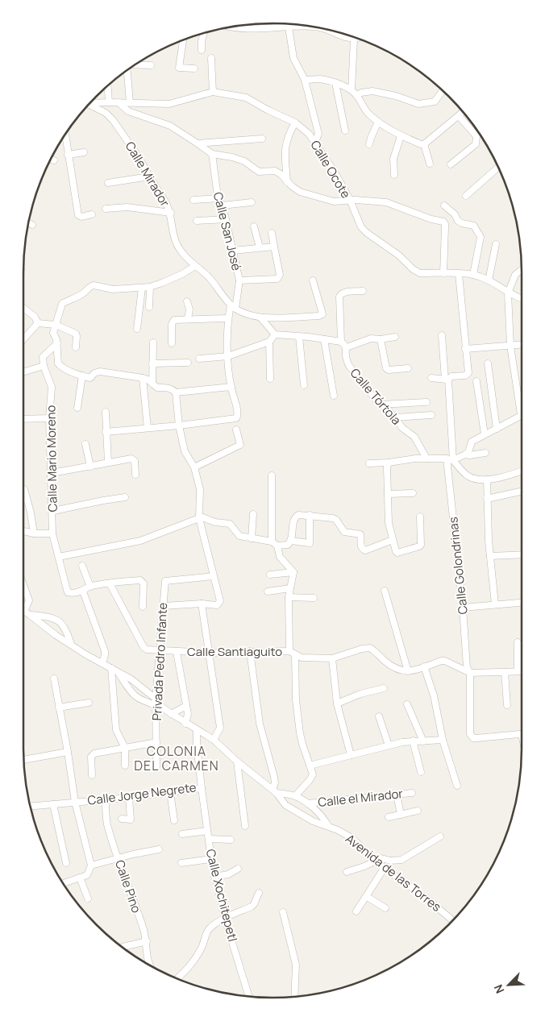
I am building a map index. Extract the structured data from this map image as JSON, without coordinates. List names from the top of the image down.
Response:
{
  "streets": {
    "street": [
      "Calle Ocote",
      "Calle Mirador",
      "Calle San José",
      "Calle Tórtola",
      "Calle Mario Moreno",
      "Calle Golondrinas",
      "Calle Santiaguito",
      "Privada Pedro Infante",
      "Calle Jorge Negrete",
      "Calle el Mirador",
      "Avenida de las Torres",
      "Calle Pino",
      "Calle Xochitepetl"
    ]
  },
  "crossings": [
    ["Calle Mirador", "Calle San José"],
    ["Calle Santiaguito", "Privada Pedro Infante"],
    ["Privada Pedro Infante", "Avenida de las Torres"],
    ["Calle Jorge Negrete", "Avenida de las Torres"],
    ["Calle Jorge Negrete", "Calle Pino"],
    ["Calle Jorge Negrete", "Calle Xochitepetl"],
    ["Calle el Mirador", "Avenida de las Torres"]
  ],
  "districts": ["COLONIA DEL CARMEN"],
  "north": "bottom left"
}
